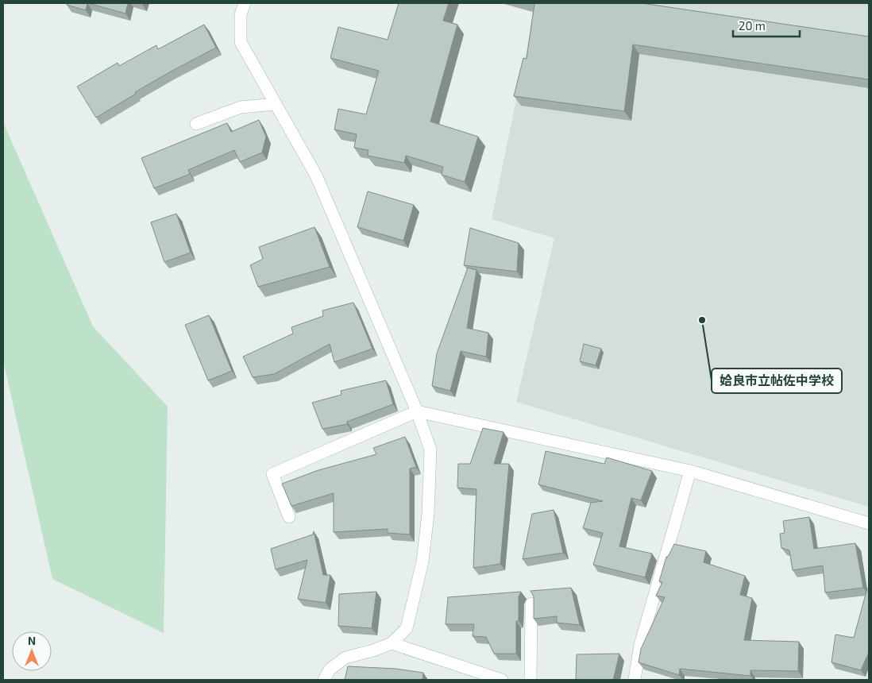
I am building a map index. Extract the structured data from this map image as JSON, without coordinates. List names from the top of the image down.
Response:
{
  "places": ["姶良市立帖佐中学校"],
  "scale_bar": "20 m",
  "north": "top"
}
